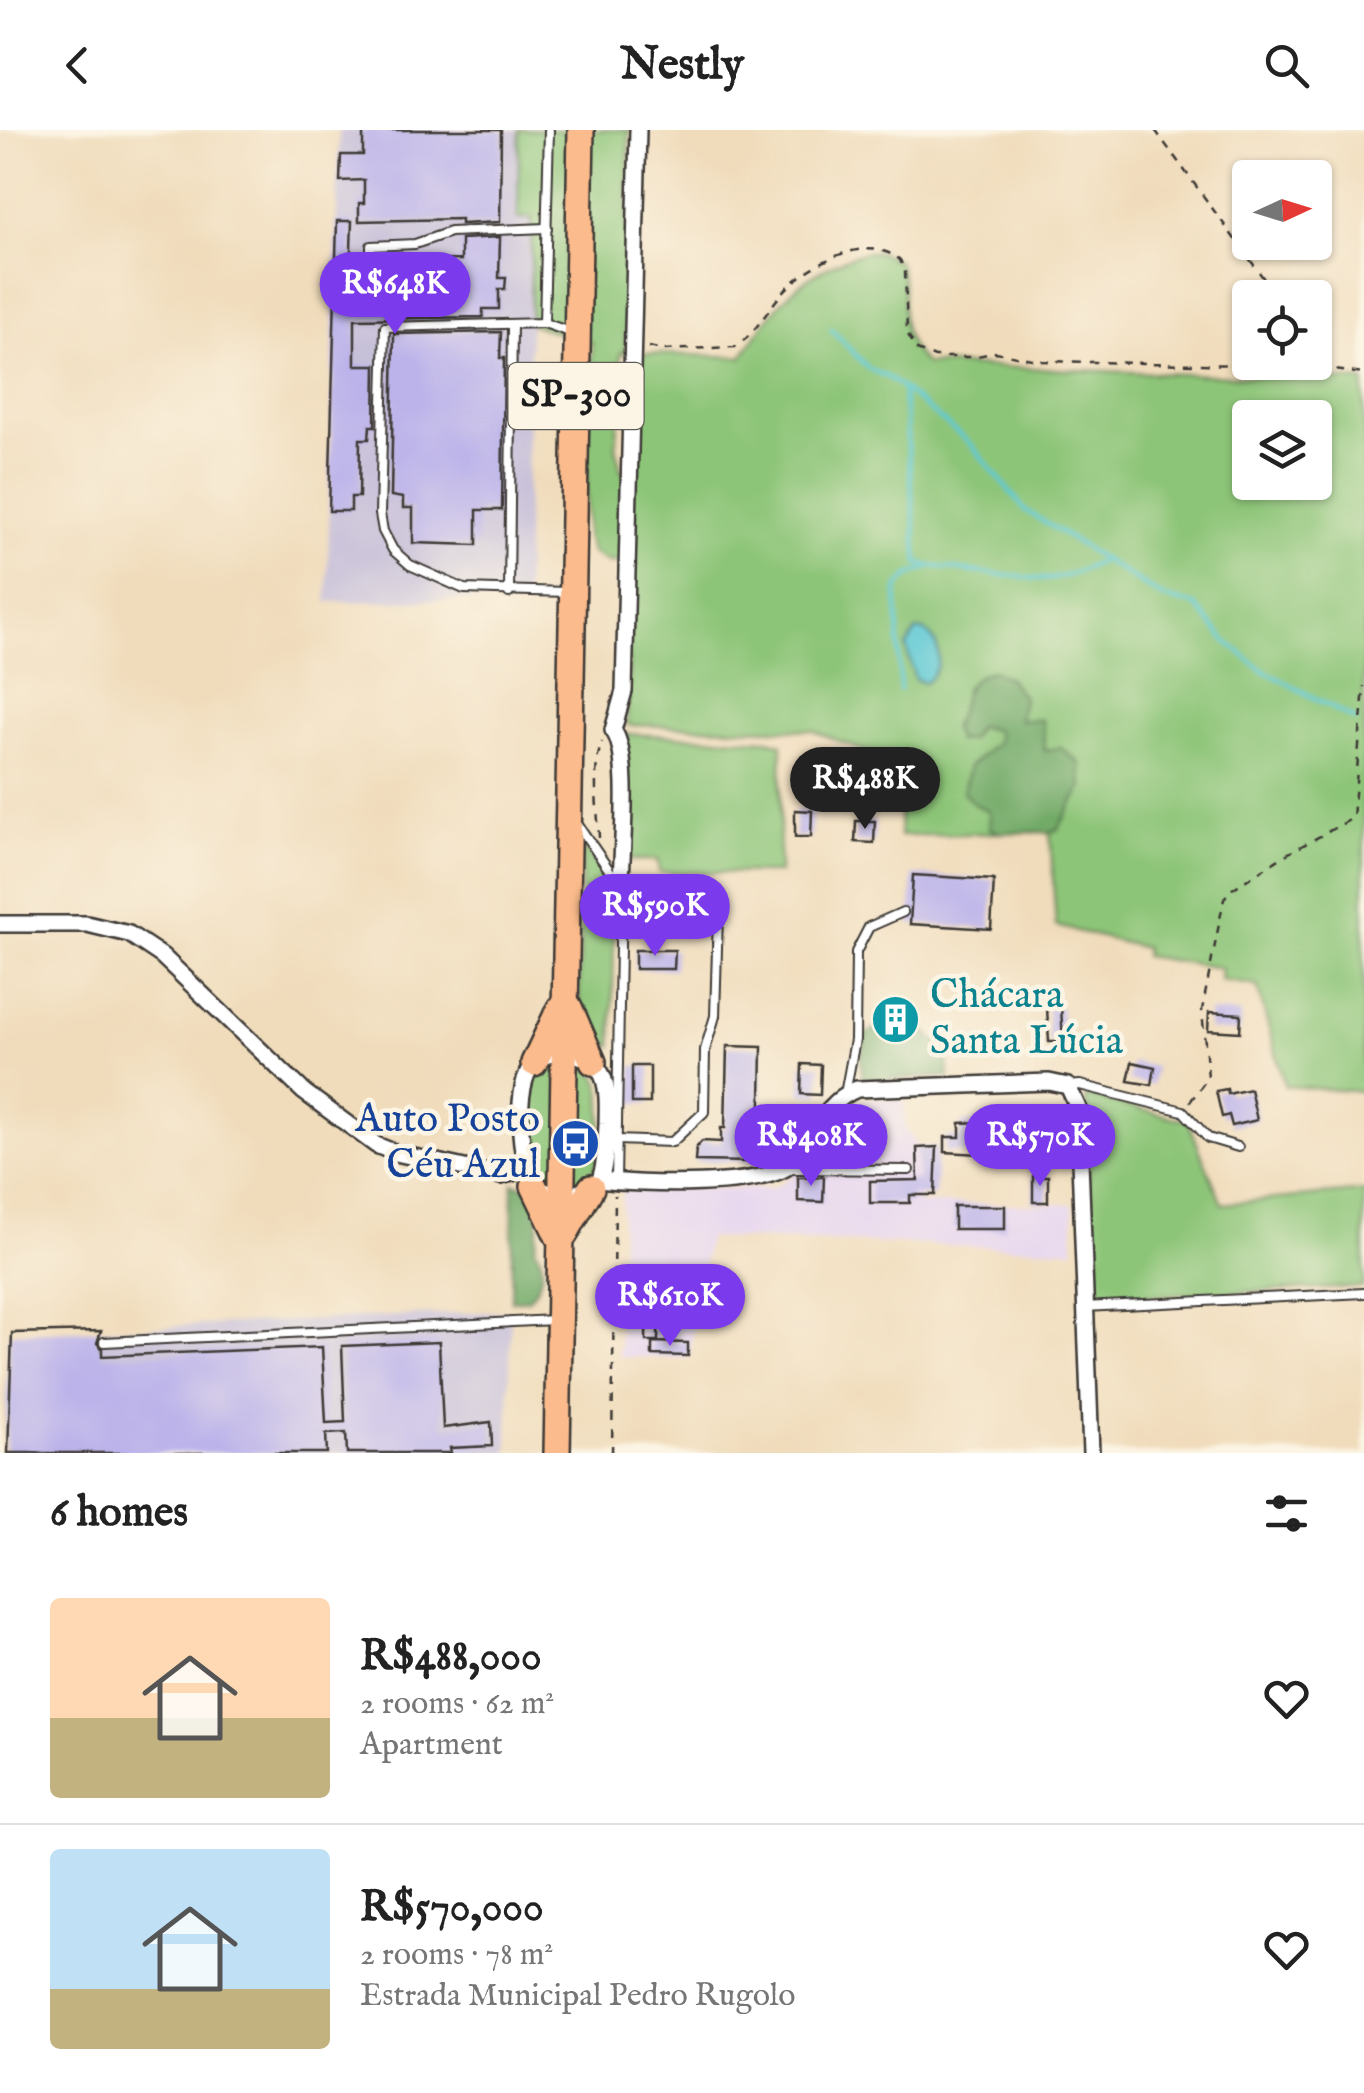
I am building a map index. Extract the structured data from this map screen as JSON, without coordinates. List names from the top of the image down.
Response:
{
  "streets": {
    "main road": ["SP-300"]
  },
  "places": {
    "building": ["Chácara Santa Lúcia"],
    "bus stop": ["Auto Posto Céu Azul"]
  },
  "north": "right",
  "page": {
    "header": "Nestly",
    "price": [
      "R$648K",
      "R$488K",
      "R$590K",
      "R$408K",
      "R$570K",
      "R$610K"
    ],
    "heading": "6 homes",
    "list": [
      {
        "name": "R$488,000",
        "note": "2 rooms · 62 m² · Apartment"
      },
      {
        "name": "R$570,000",
        "note": "2 rooms · 78 m² · Estrada Municipal Pedro Rugolo"
      }
    ]
  }
}
